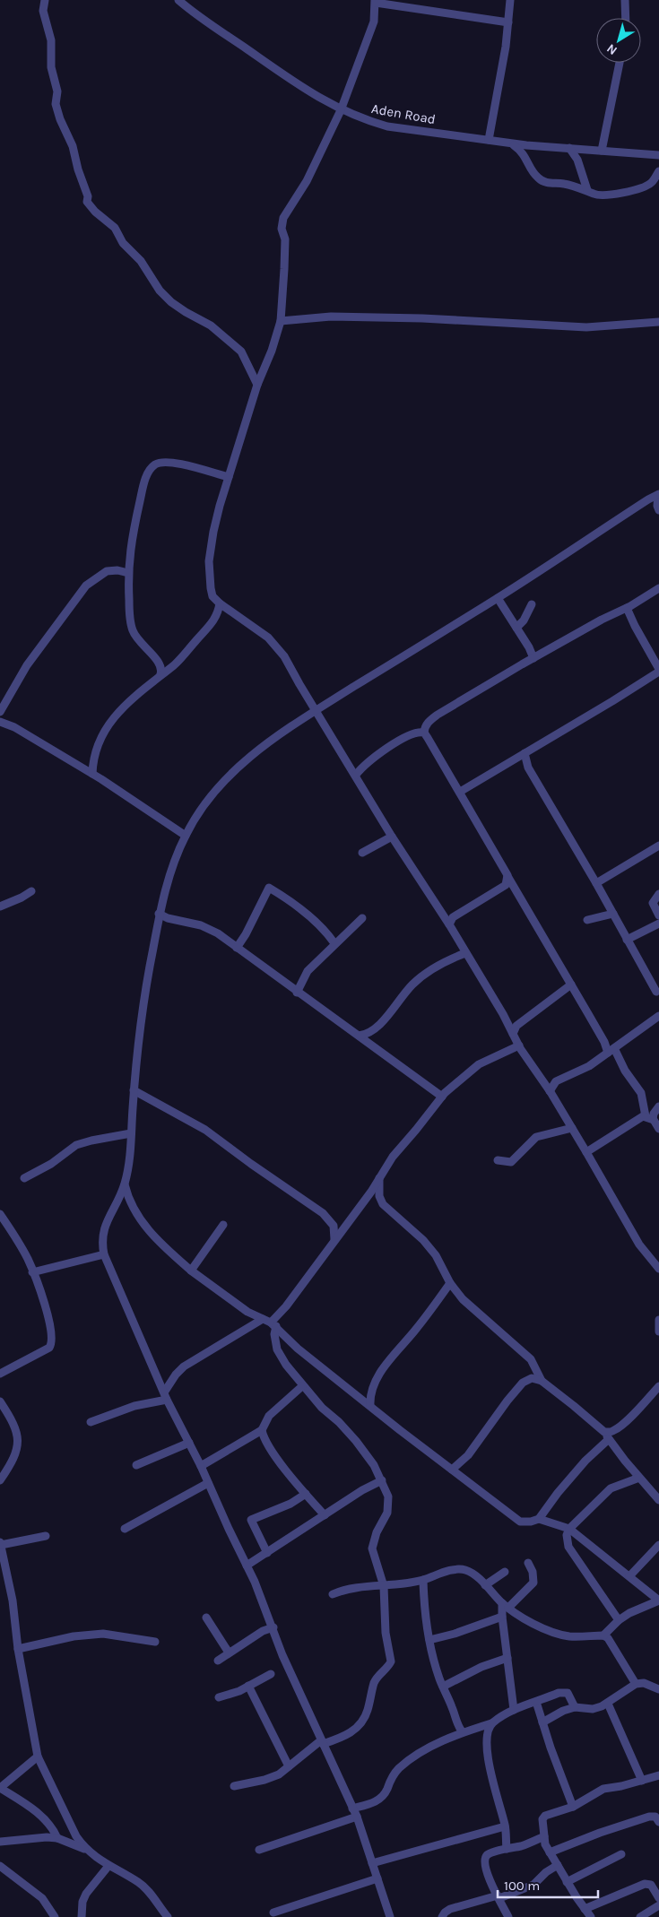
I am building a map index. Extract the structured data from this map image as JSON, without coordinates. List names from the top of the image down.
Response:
{
  "streets": {
    "street": ["Aden Road"]
  },
  "scale_bar": "100 m",
  "north": "bottom left"
}
